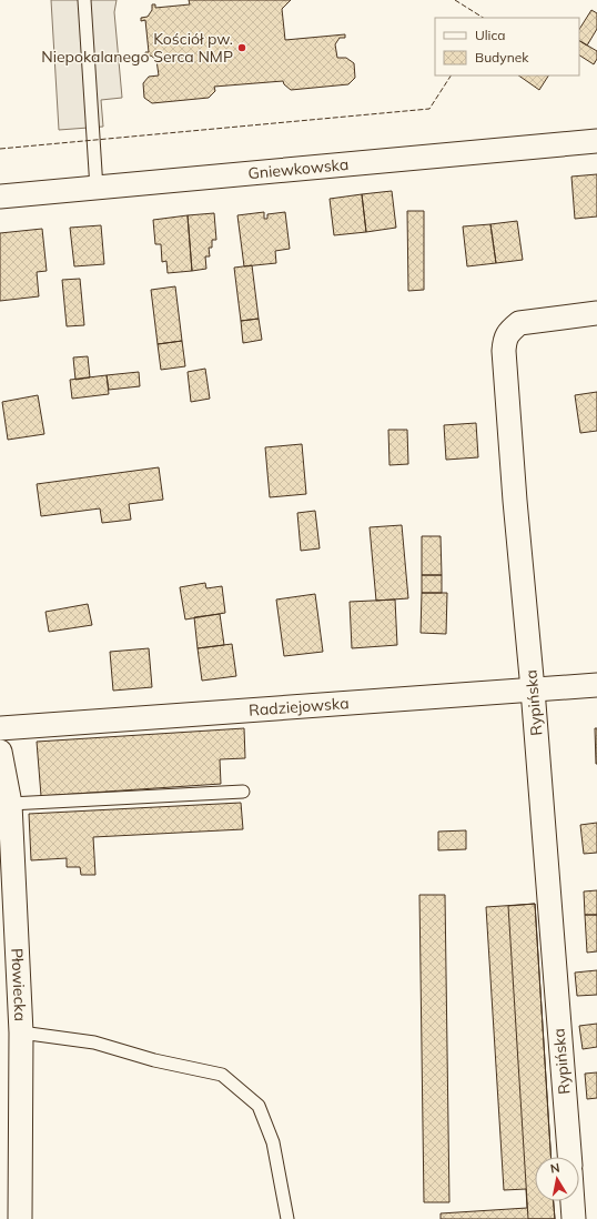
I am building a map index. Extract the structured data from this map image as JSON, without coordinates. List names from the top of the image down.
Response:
{
  "streets": {
    "street": [
      "Gniewkowska",
      "Rypińska",
      "Radziejowska",
      "Płowiecka"
    ]
  },
  "crossings": [
    ["Rypińska", "Radziejowska"]
  ],
  "places": ["Kościół pw. Niepokalanego Serca NMP"],
  "legend": ["Ulica", "Budynek"],
  "north": "top"
}
